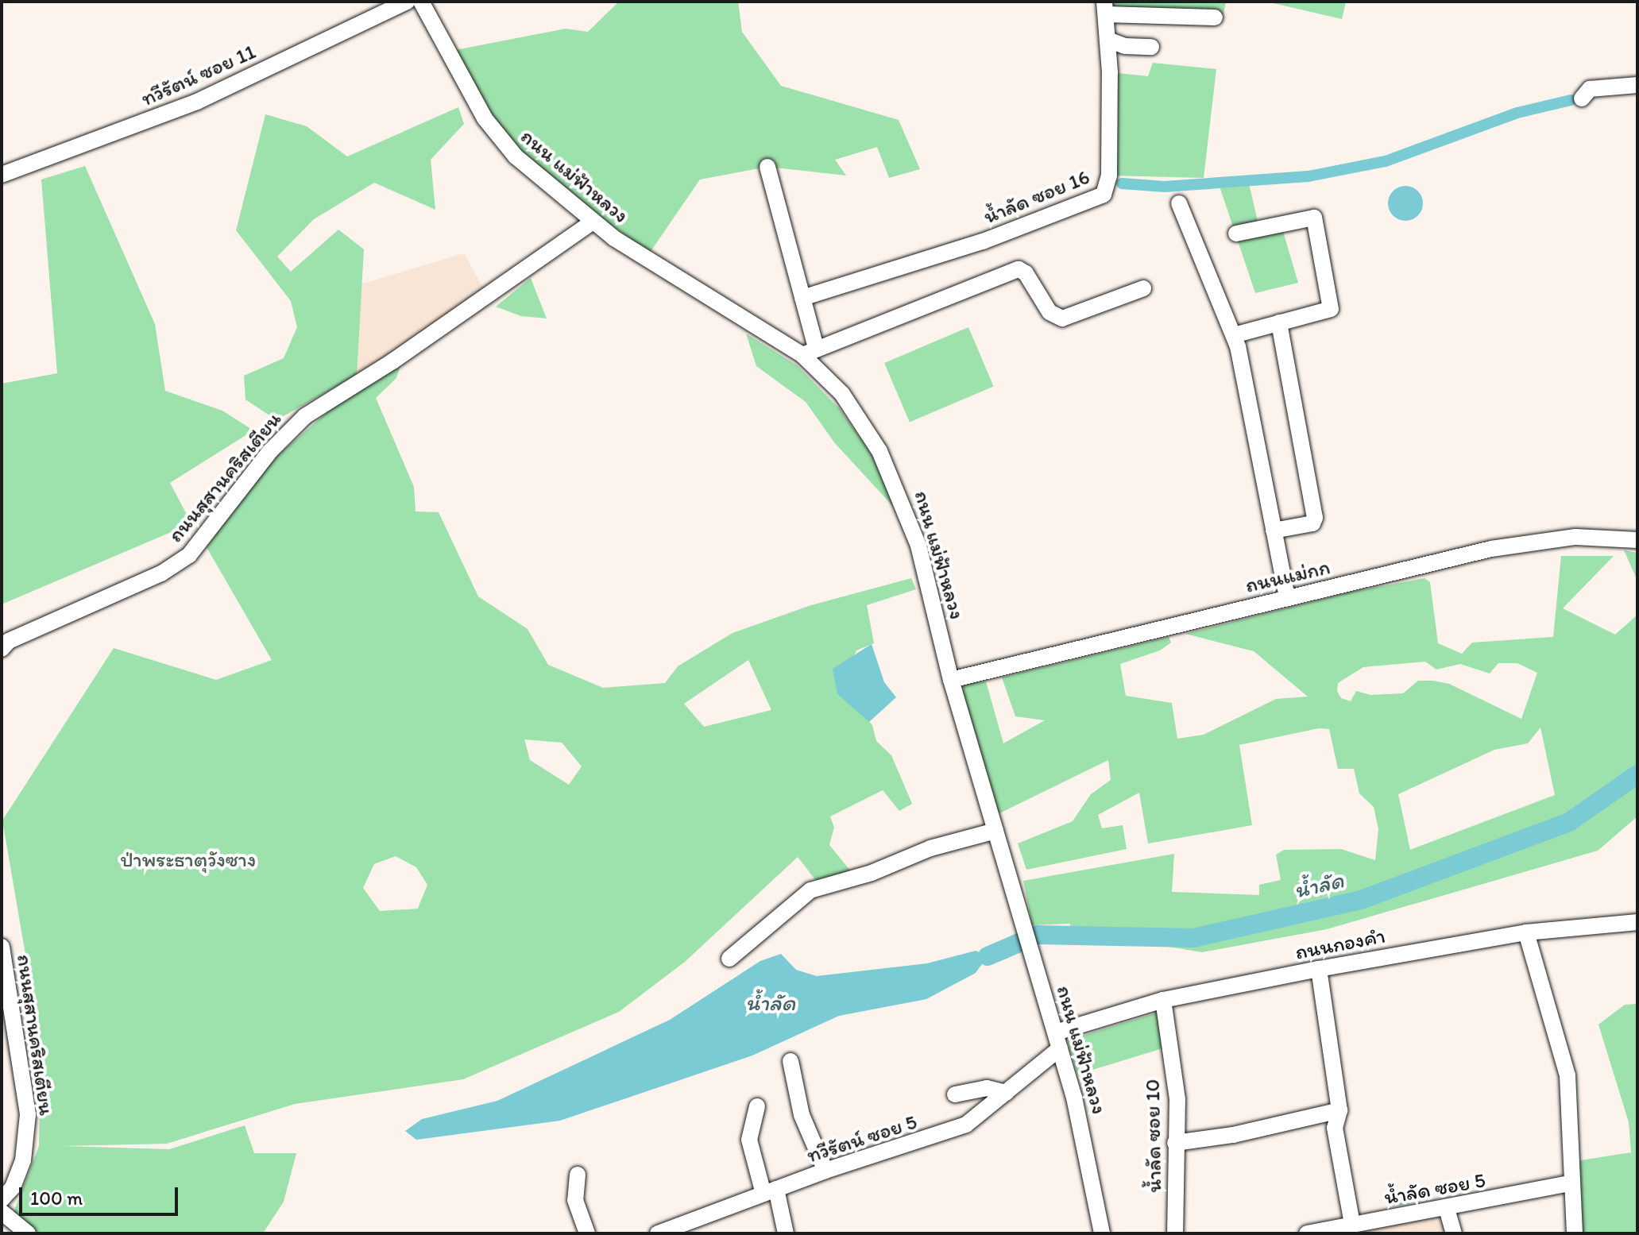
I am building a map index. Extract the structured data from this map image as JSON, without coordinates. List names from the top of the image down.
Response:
{
  "streets": {
    "street": [
      "ทวีรัตน์ ซอย 11",
      "ถนน แม่ฟ้าหลวง",
      "น้ำลัด ซอย 16",
      "ถนนสุสานคริสเตียน",
      "ถนนแม่กก",
      "ถนนกองคำ",
      "น้ำลัด ซอย 10",
      "ทวีรัตน์ ซอย 5",
      "น้ำลัด ซอย 5"
    ]
  },
  "crossings": [
    ["ถนน แม่ฟ้าหลวง", "ถนนสุสานคริสเตียน"],
    ["ถนน แม่ฟ้าหลวง", "ถนนแม่กก"],
    ["ถนน แม่ฟ้าหลวง", "ถนนกองคำ"],
    ["ถนน แม่ฟ้าหลวง", "ทวีรัตน์ ซอย 5"],
    ["ถนนกองคำ", "น้ำลัด ซอย 10"],
    ["ถนนกองคำ", "ทวีรัตน์ ซอย 5"]
  ],
  "water": ["น้ำลัด"],
  "parks": ["ป่าพระธาตุวังซาง"],
  "scale_bar": "100 m"
}
